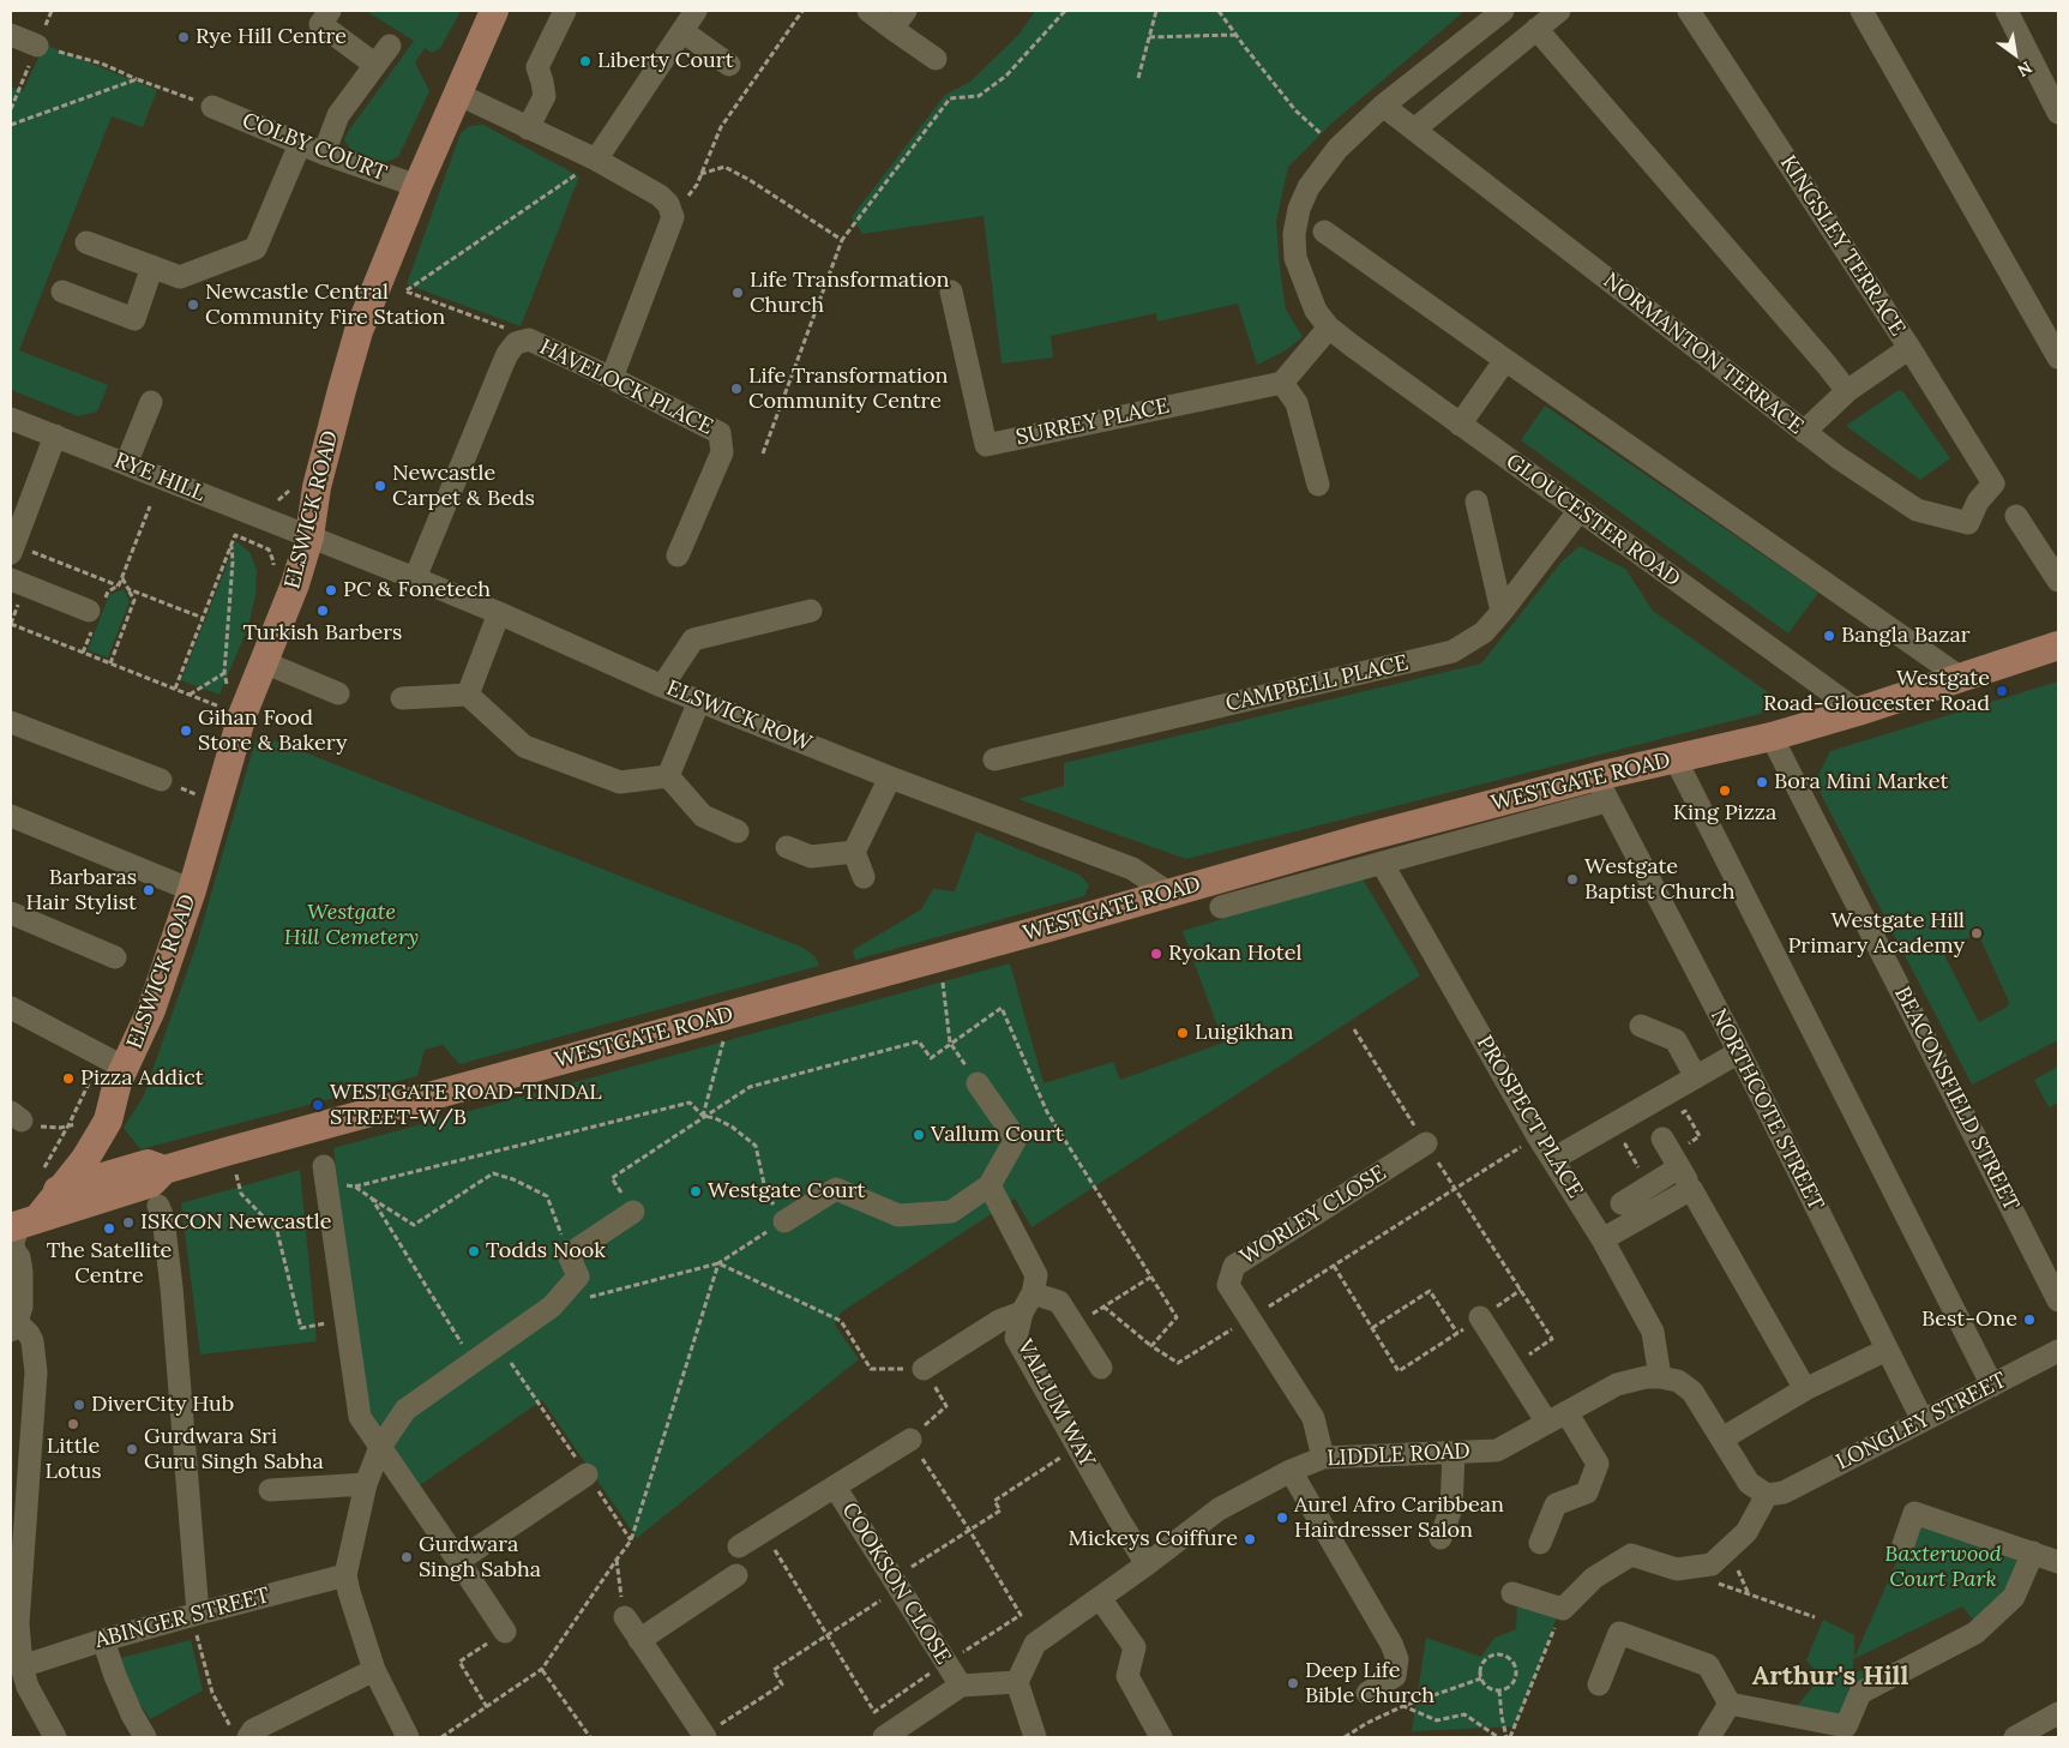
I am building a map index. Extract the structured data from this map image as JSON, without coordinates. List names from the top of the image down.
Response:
{
  "streets": {
    "main road": ["ELSWICK ROAD", "WESTGATE ROAD"],
    "street": [
      "COLBY COURT",
      "KINGSLEY TERRACE",
      "NORMANTON TERRACE",
      "HAVELOCK PLACE",
      "SURREY PLACE",
      "RYE HILL",
      "GLOUCESTER ROAD",
      "CAMPBELL PLACE",
      "ELSWICK ROW",
      "BEACONSFIELD STREET",
      "NORTHCOTE STREET",
      "PROSPECT PLACE",
      "WORLEY CLOSE",
      "VALLUM WAY",
      "LONGLEY STREET",
      "LIDDLE ROAD",
      "COOKSON CLOSE",
      "ABINGER STREET"
    ]
  },
  "crossings": [
    ["COLBY COURT", "ELSWICK ROAD"],
    ["KINGSLEY TERRACE", "NORMANTON TERRACE"],
    ["NORMANTON TERRACE", "GLOUCESTER ROAD"],
    ["HAVELOCK PLACE", "ELSWICK ROW"],
    ["RYE HILL", "ELSWICK ROAD"],
    ["RYE HILL", "ELSWICK ROW"],
    ["ELSWICK ROAD", "ELSWICK ROW"],
    ["ELSWICK ROAD", "WESTGATE ROAD"],
    ["GLOUCESTER ROAD", "CAMPBELL PLACE"],
    ["GLOUCESTER ROAD", "WESTGATE ROAD"],
    ["ELSWICK ROW", "WESTGATE ROAD"],
    ["WESTGATE ROAD", "BEACONSFIELD STREET"],
    ["WESTGATE ROAD", "NORTHCOTE STREET"],
    ["NORTHCOTE STREET", "LONGLEY STREET"],
    ["PROSPECT PLACE", "LIDDLE ROAD"],
    ["WORLEY CLOSE", "LIDDLE ROAD"],
    ["VALLUM WAY", "LIDDLE ROAD"],
    ["LONGLEY STREET", "LIDDLE ROAD"]
  ],
  "districts": ["Arthur's Hill"],
  "parks": ["Westgate Hill Cemetery", "Baxterwood Court Park"],
  "places": [
    "Rye Hill Centre",
    "Liberty Court",
    "Life Transformation Church",
    "Newcastle Central Community Fire Station",
    "Life Transformation Community Centre",
    "Newcastle Carpet & Beds",
    "PC & Fonetech",
    "Turkish Barbers",
    "Bangla Bazar",
    "Westgate Road-Gloucester Road",
    "Gihan Food Store & Bakery",
    "Bora Mini Market",
    "King Pizza",
    "Westgate Baptist Church",
    "Barbaras Hair Stylist",
    "Westgate Hill Primary Academy",
    "Ryokan Hotel",
    "Luigikhan",
    "Pizza Addict",
    "WESTGATE ROAD-TINDAL STREET-W/B",
    "Vallum Court",
    "Westgate Court",
    "ISKCON Newcastle",
    "The Satellite Centre",
    "Todds Nook",
    "Best-One",
    "DiverCity Hub",
    "Little Lotus",
    "Gurdwara Sri Guru Singh Sabha",
    "Aurel Afro Caribbean Hairdresser Salon",
    "Mickeys Coiffure",
    "Gurdwara Singh Sabha",
    "Deep Life Bible Church"
  ],
  "north": "bottom right"
}
